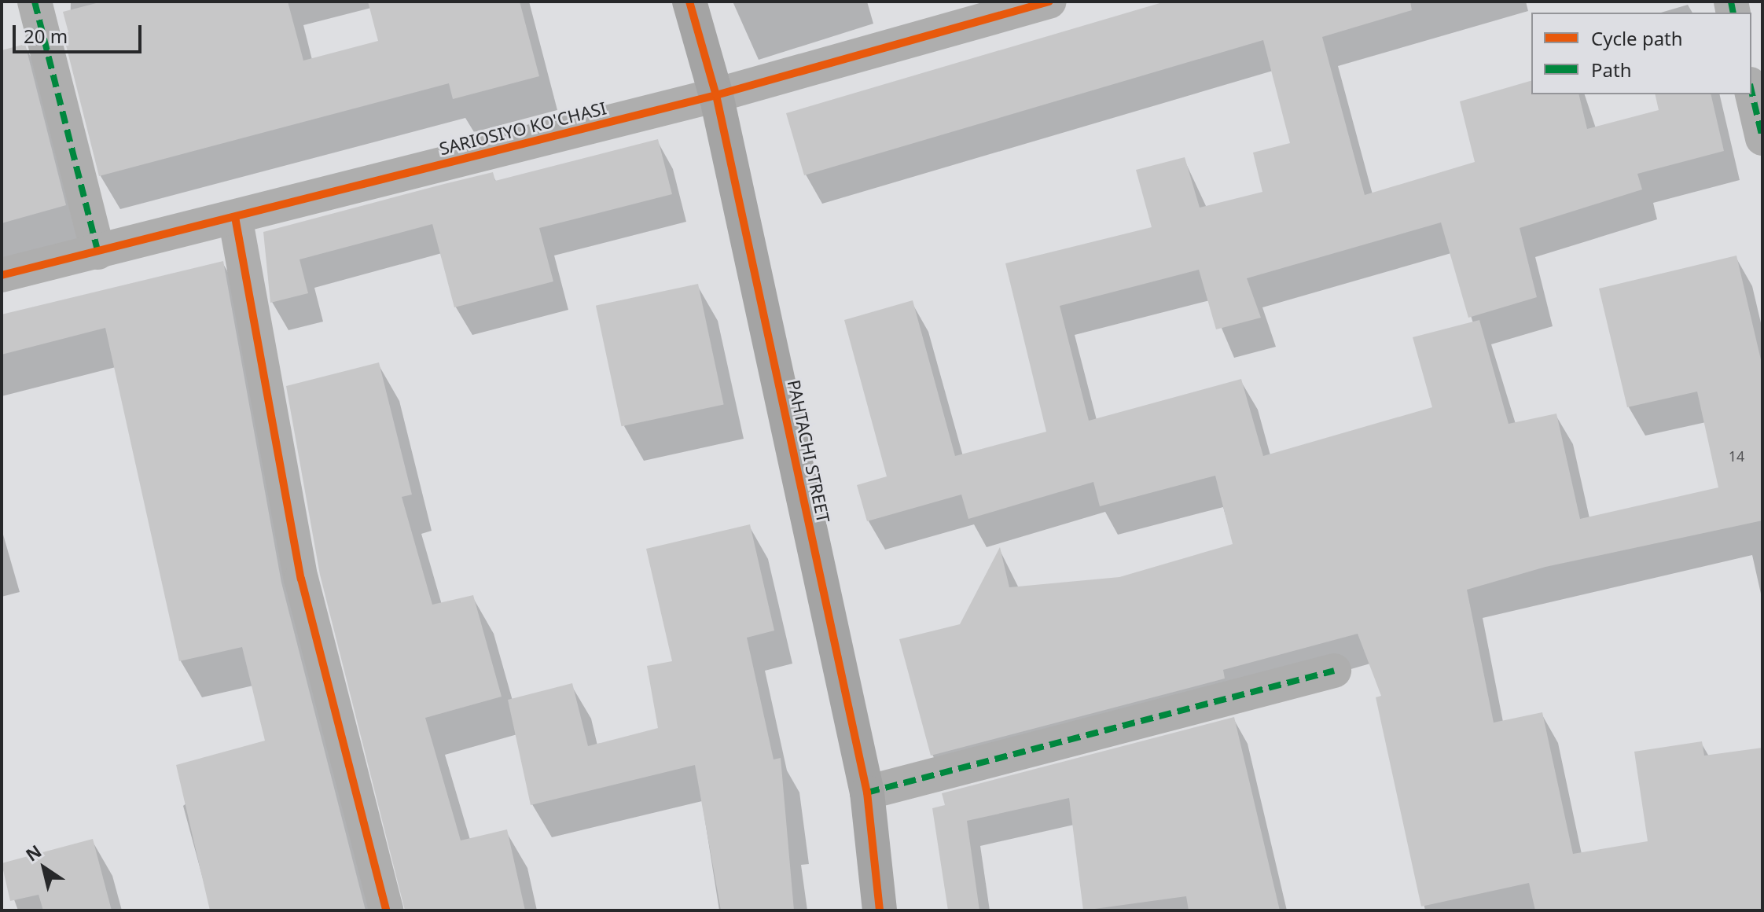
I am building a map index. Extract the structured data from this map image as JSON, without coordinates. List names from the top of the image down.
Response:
{
  "streets": {
    "street": ["SARIOSIYO KO'CHASI", "PAHTACHI STREET"]
  },
  "crossings": [
    ["SARIOSIYO KO'CHASI", "PAHTACHI STREET"]
  ],
  "house_numbers": ["14"],
  "legend": ["Cycle path", "Path"],
  "scale_bar": "20 m",
  "north": "top left"
}
